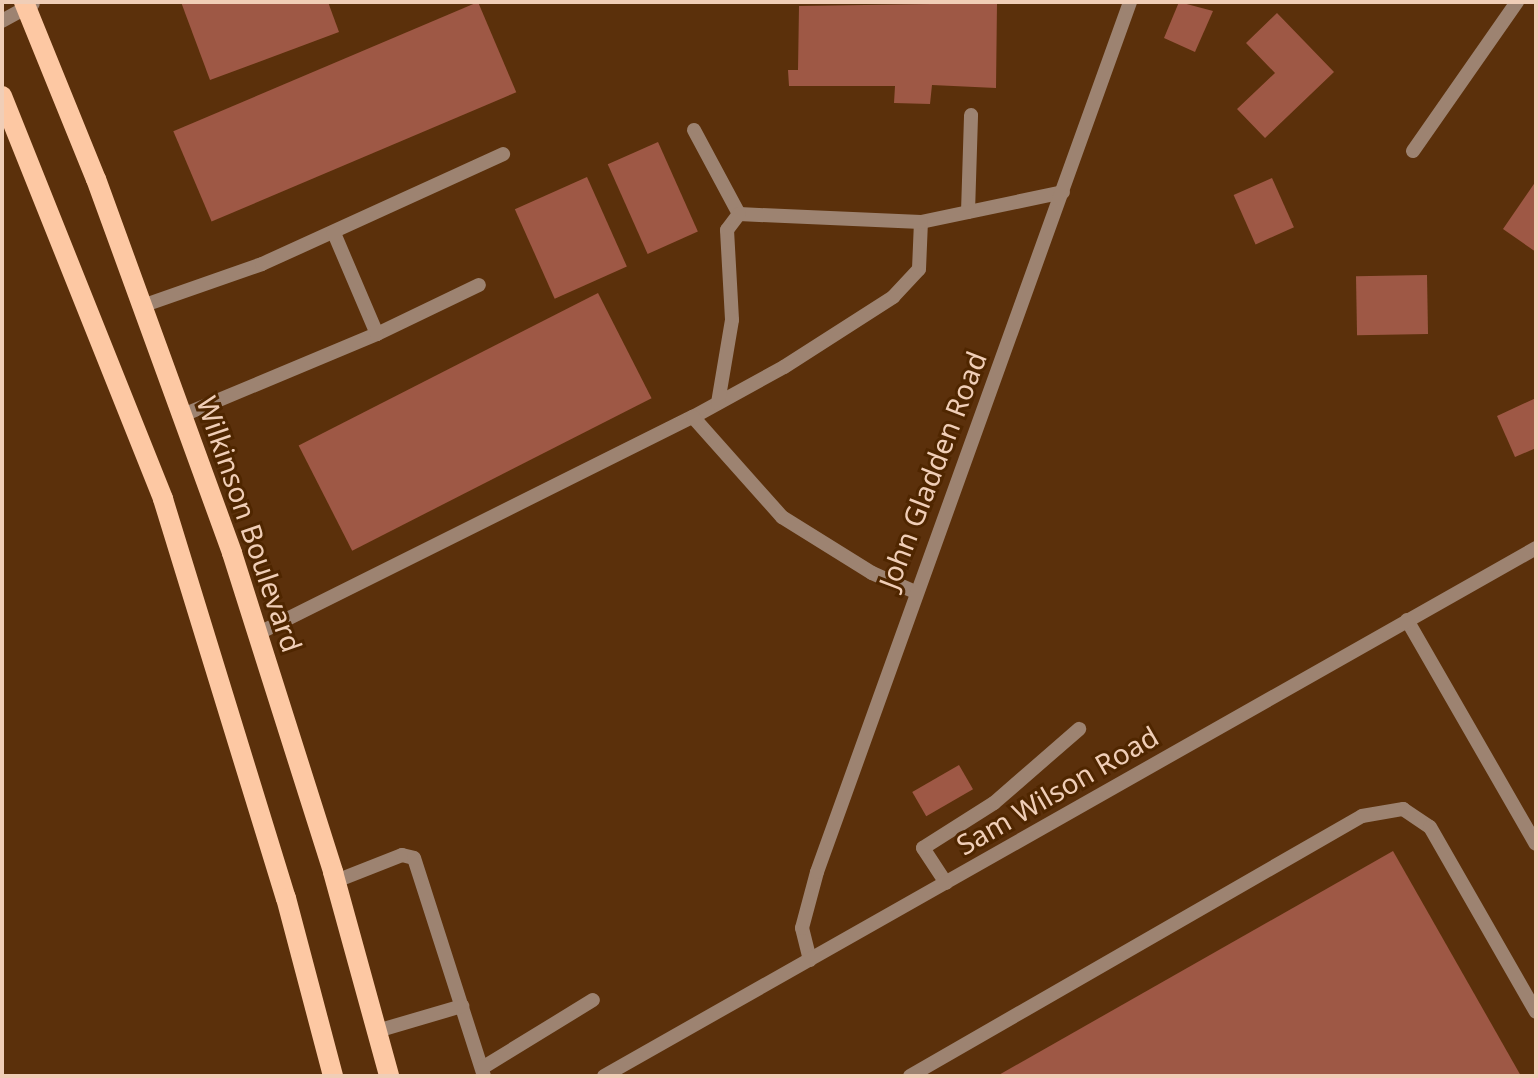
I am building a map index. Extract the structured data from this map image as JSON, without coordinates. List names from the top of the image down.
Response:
{
  "streets": {
    "main road": ["Wilkinson Boulevard"],
    "street": ["John Gladden Road", "Sam Wilson Road"]
  },
  "crossings": [
    ["John Gladden Road", "Sam Wilson Road"]
  ]
}
